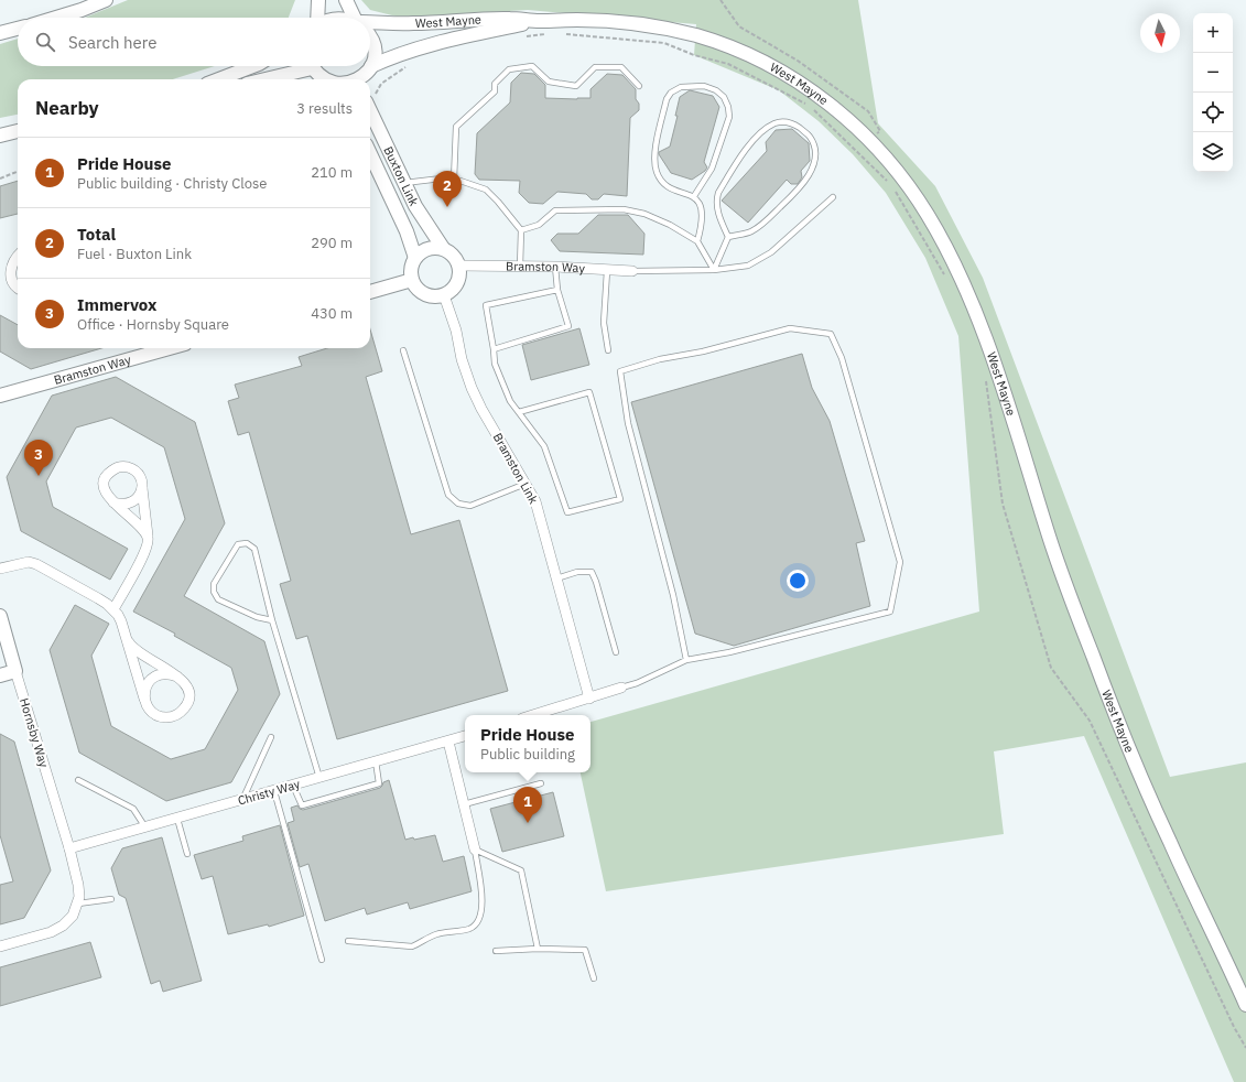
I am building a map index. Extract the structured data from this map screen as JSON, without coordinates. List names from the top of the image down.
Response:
{
  "streets": {
    "main road": [
      "West Mayne",
      "Buxton Link",
      "Bramston Way",
      "Hornsby Way"
    ],
    "street": ["Bramston Link", "Christy Way"]
  },
  "crossings": [
    ["Buxton Link", "Bramston Way"],
    ["Buxton Link", "Bramston Link"],
    ["Bramston Way", "Bramston Link"],
    ["Hornsby Way", "Christy Way"]
  ],
  "north": "bottom",
  "page": {
    "map_buttons": ["+", "−"],
    "search": "Search here",
    "heading": ["Nearby", "3 results"],
    "list": [
      {
        "mark": "1",
        "name": "Pride House",
        "note": "Public building · Christy Close",
        "value": "210 m"
      },
      {
        "mark": "2",
        "name": "Total",
        "note": "Fuel · Buxton Link",
        "value": "290 m"
      },
      {
        "mark": "3",
        "name": "Immervox",
        "note": "Office · Hornsby Square",
        "value": "430 m"
      }
    ],
    "pins": ["2", "3", "1"],
    "popup": ["Pride House", "Public building"]
  }
}
